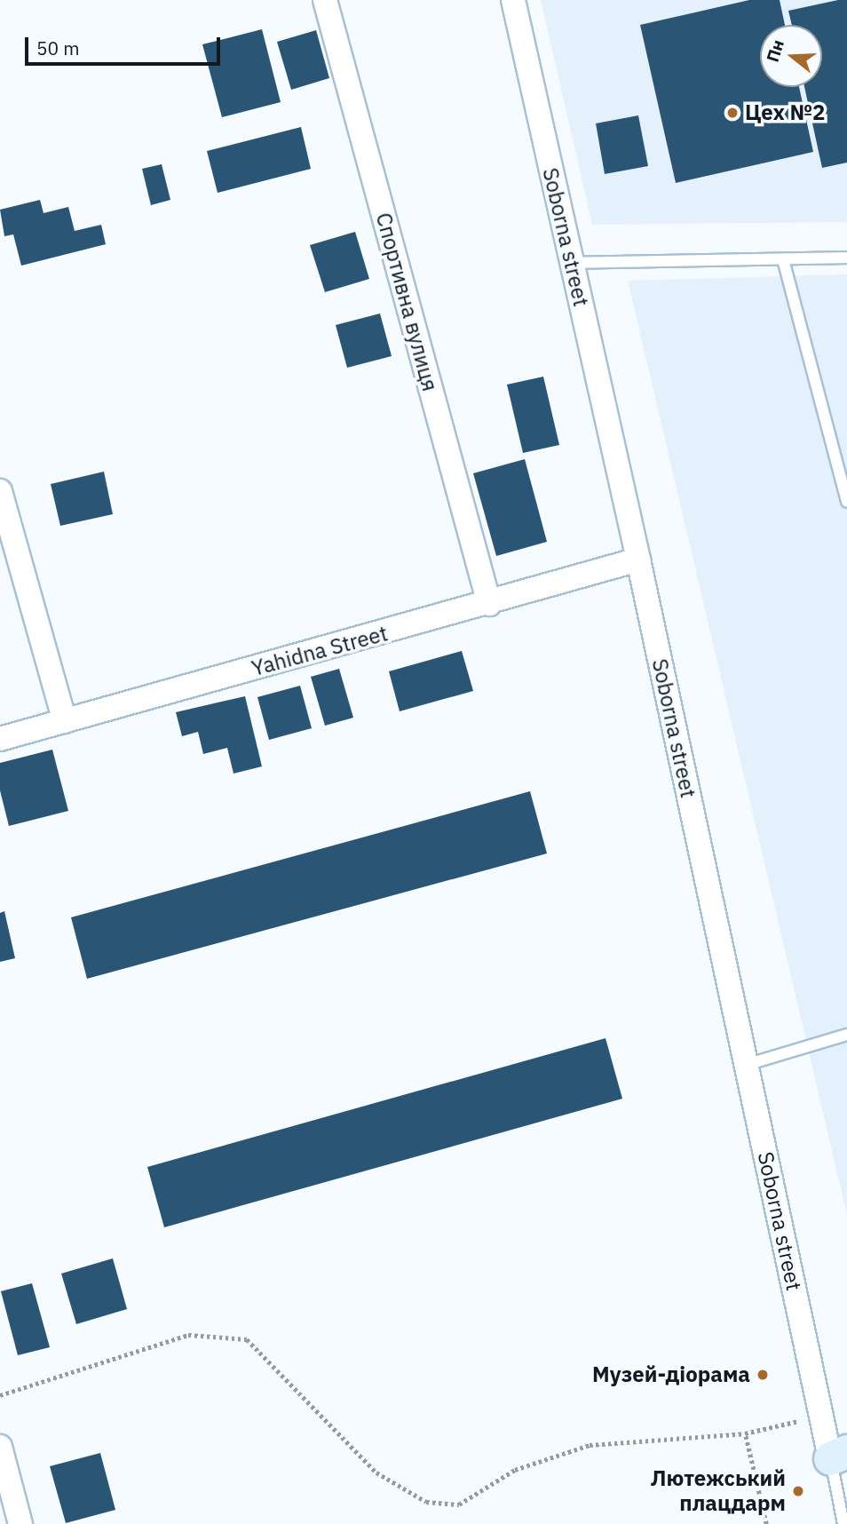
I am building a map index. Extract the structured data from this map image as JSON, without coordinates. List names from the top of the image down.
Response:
{
  "streets": {
    "street": ["Soborna street", "Спортивна вулиця", "Yahidna Street"]
  },
  "crossings": [
    ["Soborna street", "Yahidna Street"],
    ["Спортивна вулиця", "Yahidna Street"]
  ],
  "places": ["Цех №2", "Музей-діорама", "Лютежський плацдарм"],
  "scale_bar": "50 m",
  "north": "left"
}
